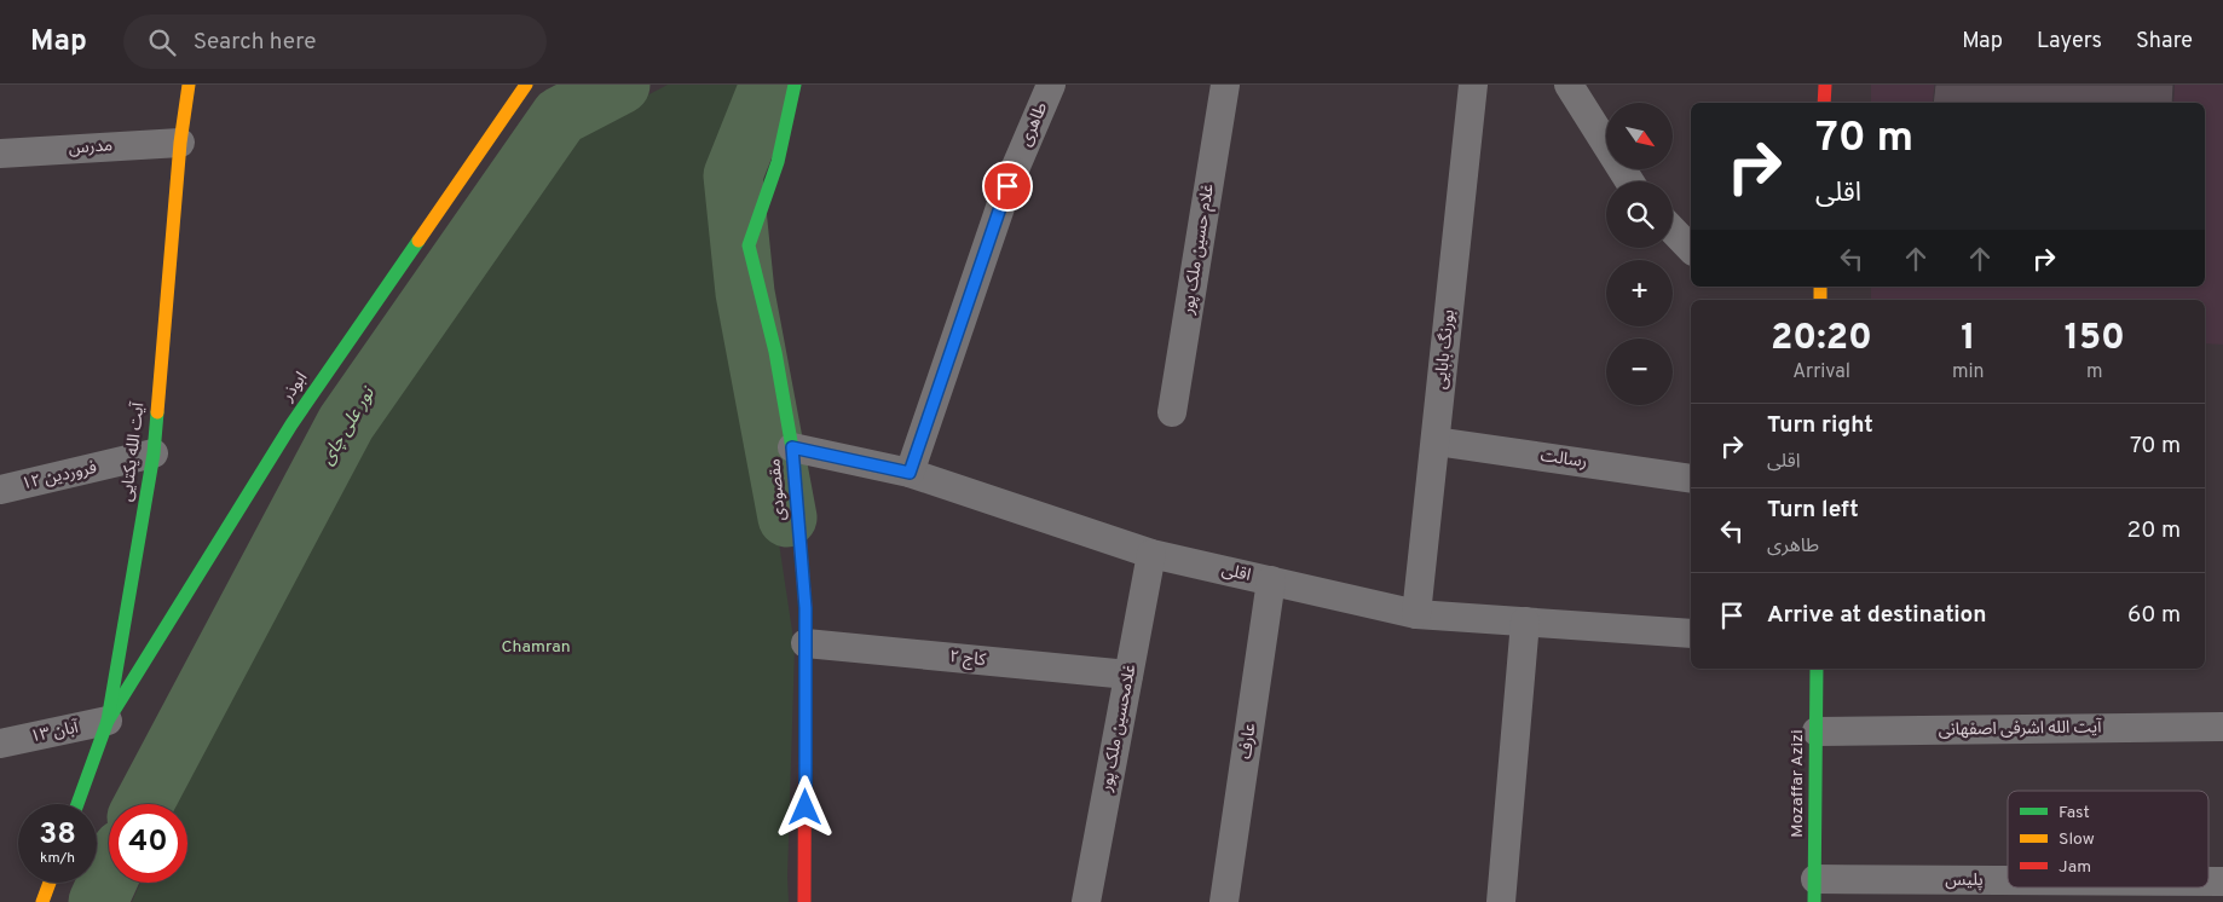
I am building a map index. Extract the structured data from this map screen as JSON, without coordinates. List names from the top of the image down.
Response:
{
  "streets": {
    "street": [
      "طاهری",
      "مدرس",
      "غلام حسین ملک پور",
      "بورنگ بابایی",
      "ابوذر",
      "آیت الله یکتایی",
      "رسالت",
      "۱۲ فروردین",
      "مقصودی",
      "اقلی",
      "کاج ۲",
      "غلامحسین ملک پور",
      "آیت الله اشرفی اصفهانی",
      "۱۳ آبان",
      "عارف",
      "Mozaffar Azizi",
      "پلیس"
    ]
  },
  "crossings": [
    ["طاهری", "اقلی"],
    ["مدرس", "آیت الله یکتایی"],
    ["بورنگ بابایی", "رسالت"],
    ["بورنگ بابایی", "اقلی"],
    ["ابوذر", "آیت الله یکتایی"],
    ["ابوذر", "۱۳ آبان"],
    ["آیت الله یکتایی", "۱۲ فروردین"],
    ["آیت الله یکتایی", "۱۳ آبان"],
    ["مقصودی", "اقلی"],
    ["مقصودی", "کاج ۲"],
    ["اقلی", "غلامحسین ملک پور"],
    ["اقلی", "عارف"],
    ["کاج ۲", "غلامحسین ملک پور"],
    ["آیت الله اشرفی اصفهانی", "Mozaffar Azizi"],
    ["Mozaffar Azizi", "پلیس"]
  ],
  "water": ["نور علی چای"],
  "parks": ["Chamran"],
  "legend": ["Fast", "Slow", "Jam"],
  "north": "bottom right",
  "page": {
    "header": "Map",
    "search": "Search here",
    "nav": ["Map", "Layers", "Share"],
    "map_buttons": ["+", "−"],
    "turn": ["70 m", "اقلی"],
    "eta": [
      "20:20",
      "Arrival",
      "1",
      "min",
      "150",
      "m"
    ],
    "list": [
      {
        "name": "Turn right",
        "note": "اقلی",
        "value": "70 m"
      },
      {
        "name": "Turn left",
        "note": "طاهری",
        "value": "20 m"
      },
      {
        "name": "Arrive at destination",
        "value": "60 m"
      }
    ],
    "speed": "38 km/h",
    "limit": "40"
  }
}
